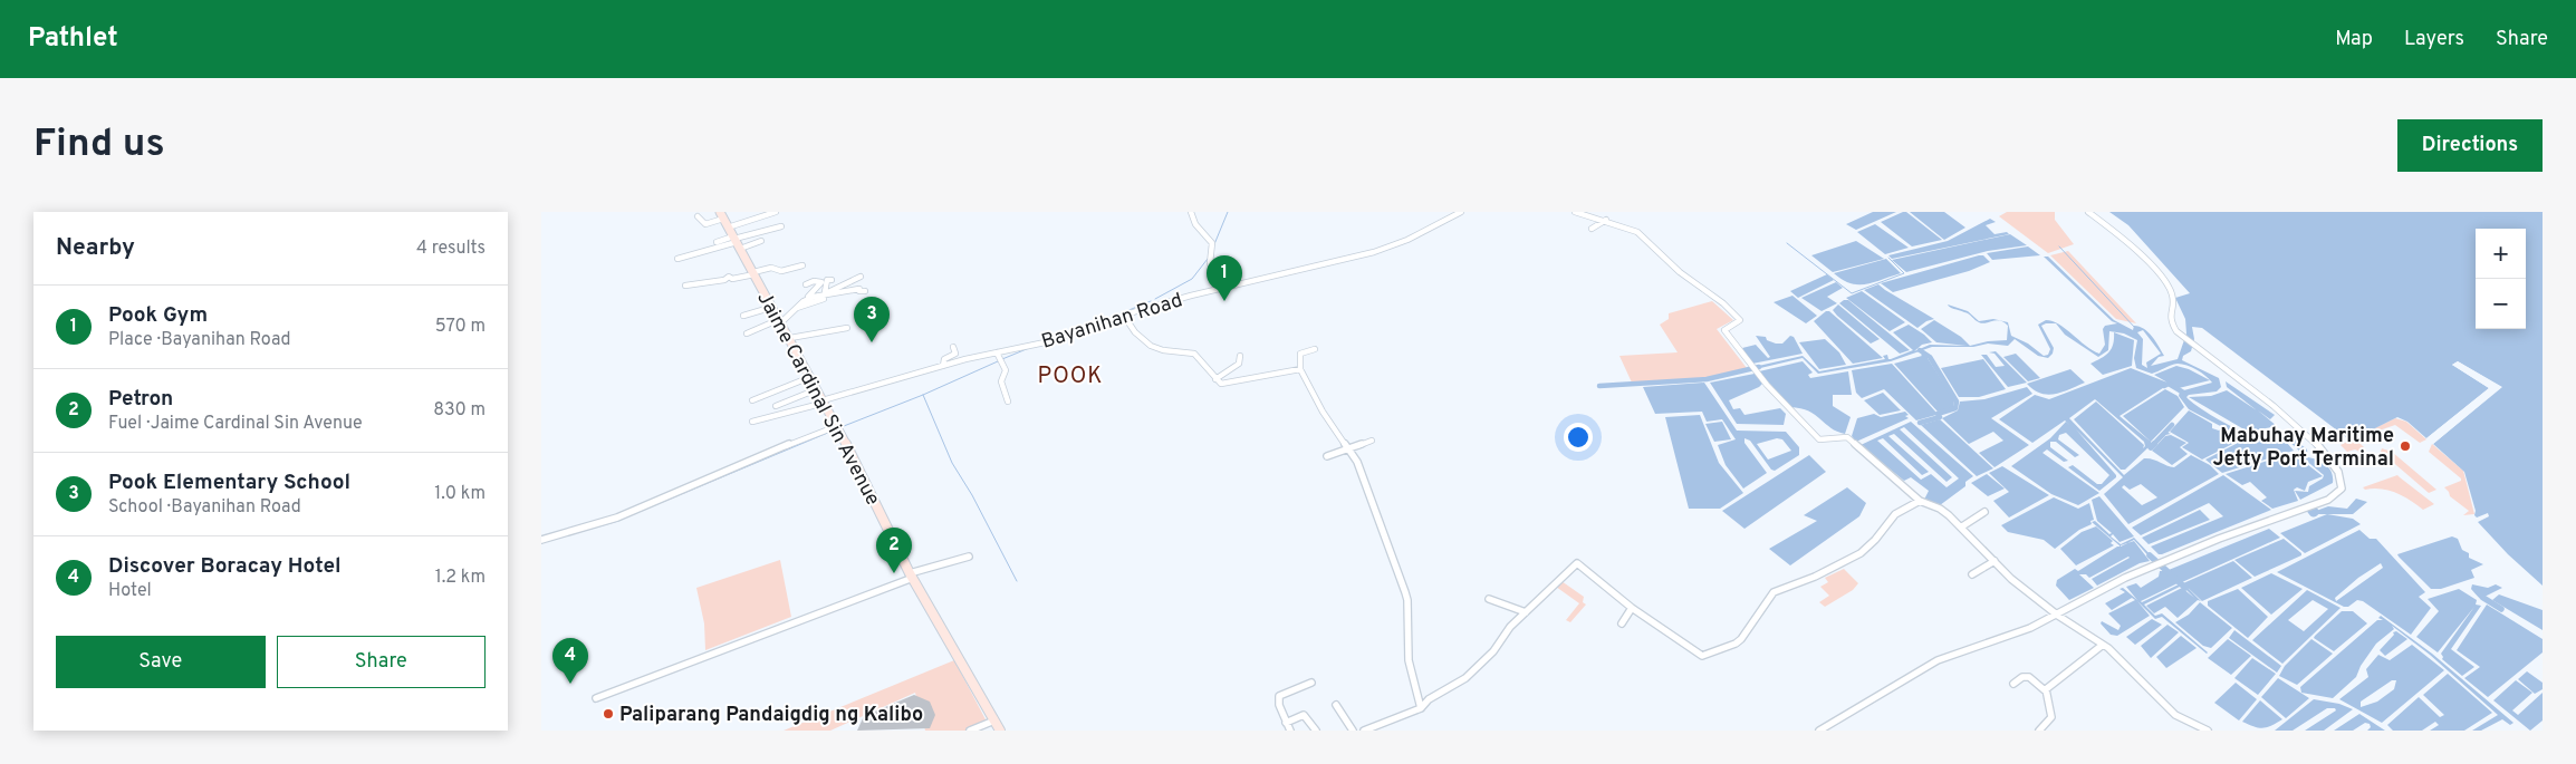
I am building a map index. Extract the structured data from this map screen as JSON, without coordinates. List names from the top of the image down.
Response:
{
  "streets": {
    "main road": ["Jaime Cardinal Sin Avenue"],
    "street": ["Bayanihan Road"]
  },
  "crossings": [
    ["Bayanihan Road", "Jaime Cardinal Sin Avenue"]
  ],
  "districts": ["POOK"],
  "places": ["Mabuhay Maritime Jetty Port Terminal", "Paliparang Pandaigdig ng Kalibo"],
  "page": {
    "header": "Pathlet",
    "nav": ["Map", "Layers", "Share"],
    "buttons": [
      "Directions",
      ["Save", "Share"]
    ],
    "title": "Find us",
    "heading": ["Nearby", "4 results"],
    "map_buttons": ["+", "−"],
    "pins": [
      "1",
      "3",
      "2",
      "4"
    ],
    "list": [
      {
        "mark": "1",
        "name": "Pook Gym",
        "note": "Place · Bayanihan Road",
        "value": "570 m"
      },
      {
        "mark": "2",
        "name": "Petron",
        "note": "Fuel · Jaime Cardinal Sin Avenue",
        "value": "830 m"
      },
      {
        "mark": "3",
        "name": "Pook Elementary School",
        "note": "School · Bayanihan Road",
        "value": "1.0 km"
      },
      {
        "mark": "4",
        "name": "Discover Boracay Hotel",
        "note": "Hotel",
        "value": "1.2 km"
      }
    ]
  }
}
